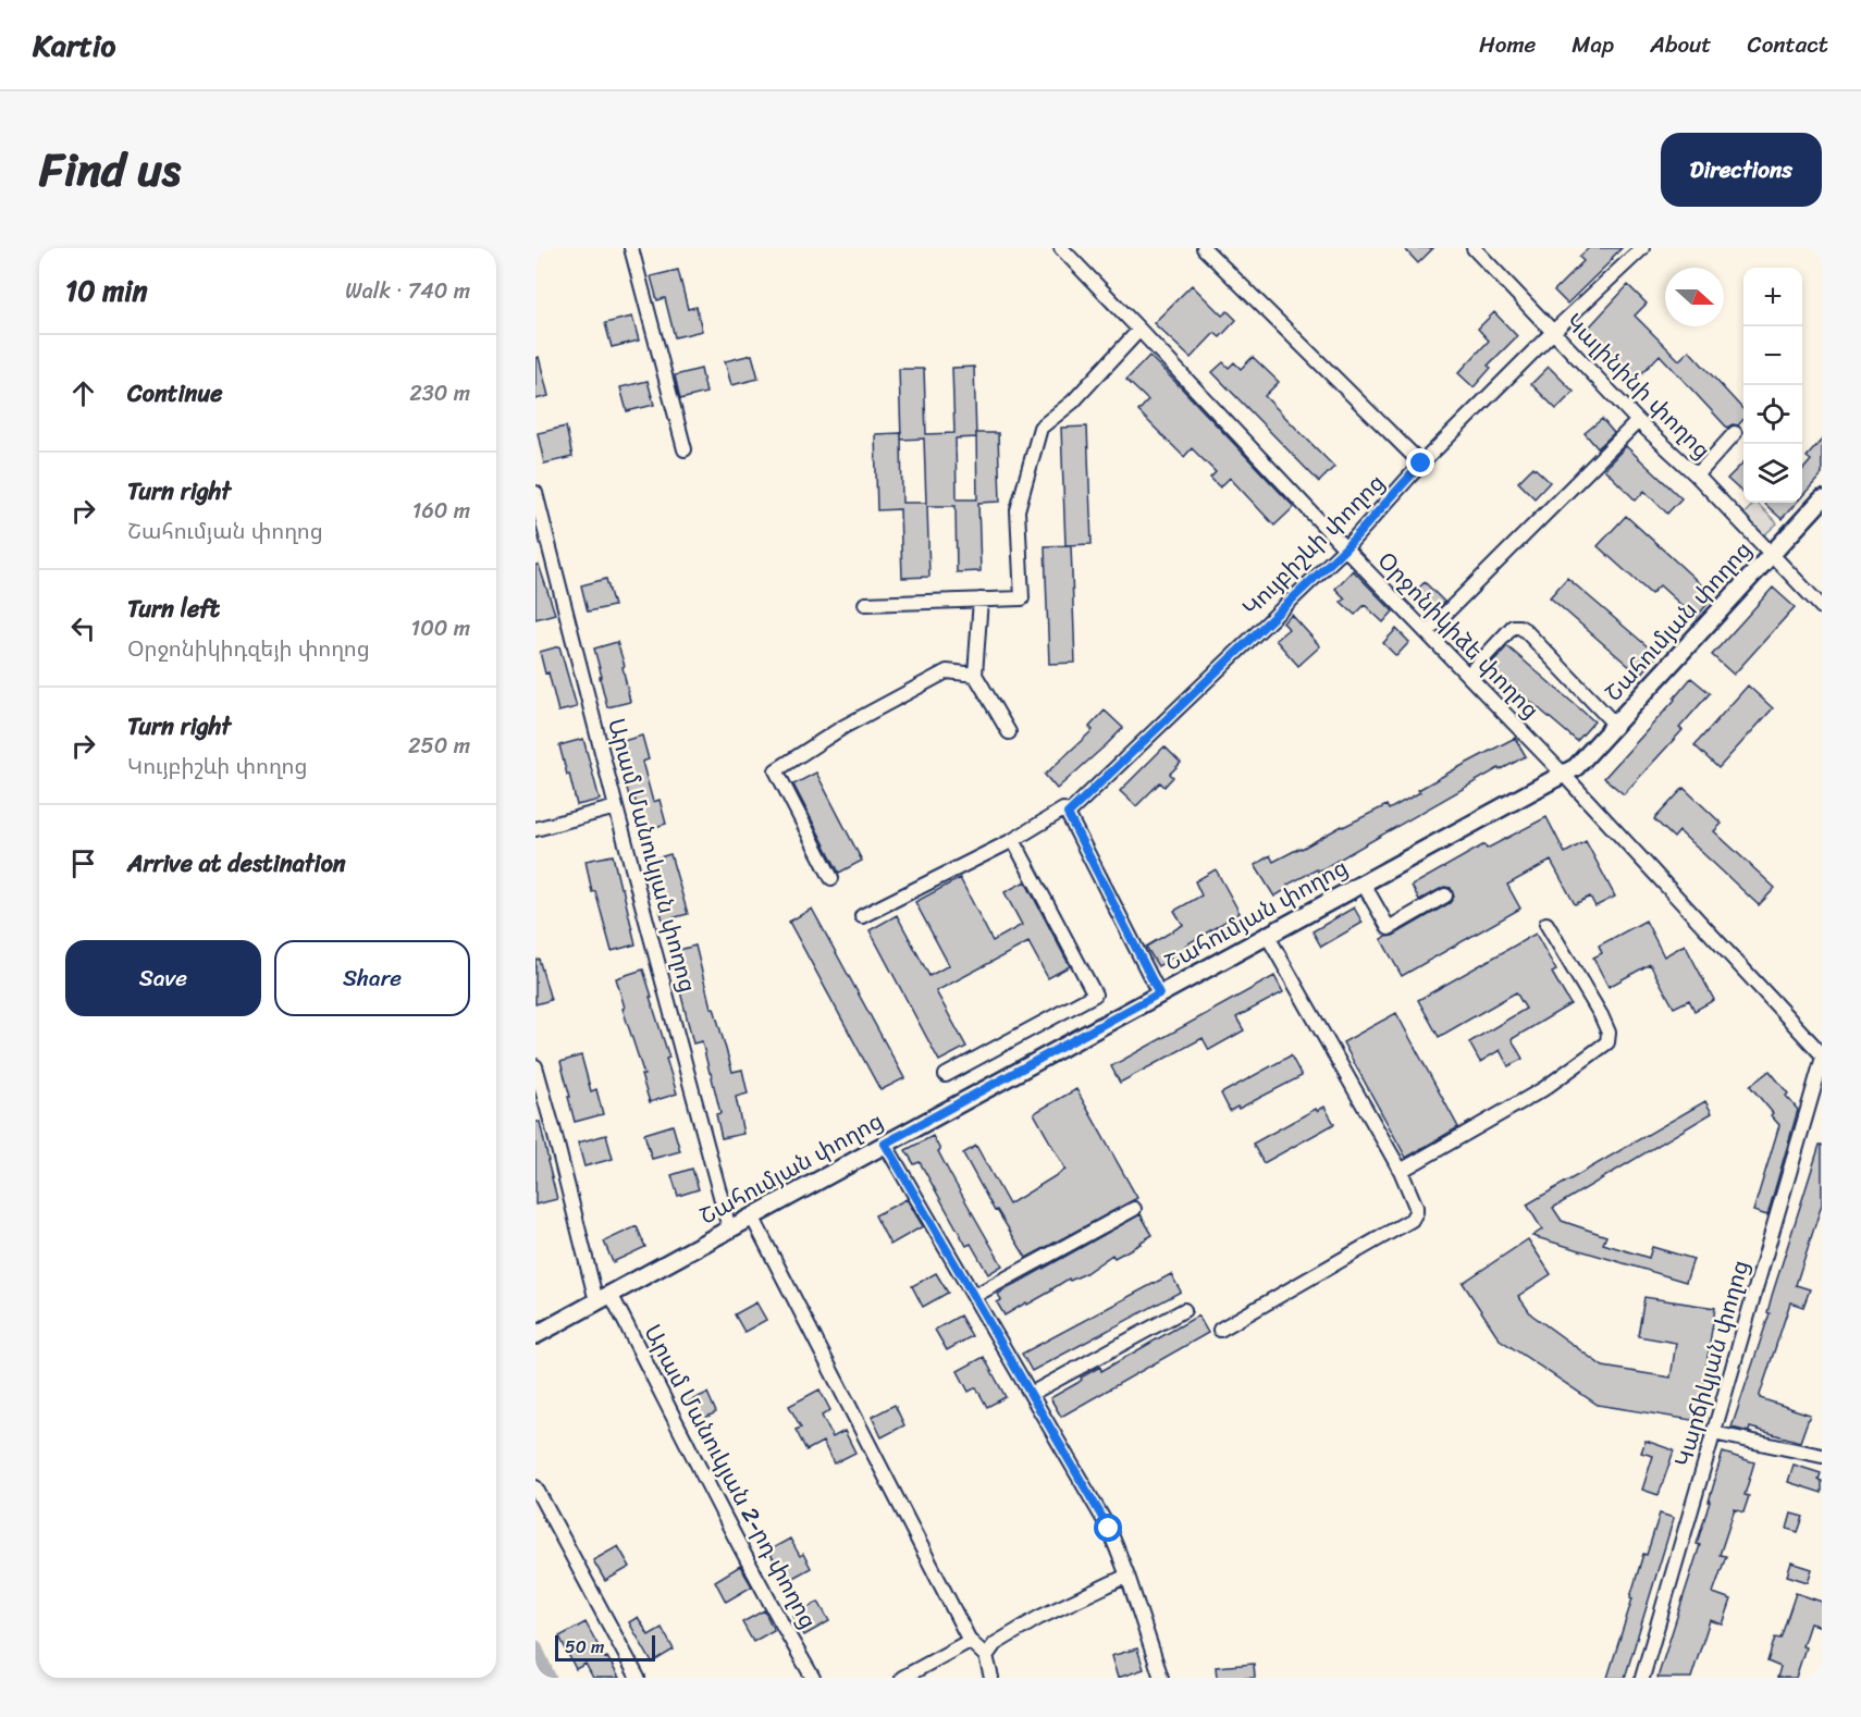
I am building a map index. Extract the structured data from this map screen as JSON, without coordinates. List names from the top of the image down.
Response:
{
  "streets": {
    "main road": ["Շահումյան փողոց"],
    "street": [
      "Կալինինի փողոց",
      "Կույբիշևի փողոց",
      "Օրջոնիկիձե փողոց",
      "Արամ Մանուկյան փողոց",
      "Կարճիկյան փողոց",
      "Արամ Մանուկյան 2-րդ փողոց"
    ]
  },
  "crossings": [
    ["Կալինինի փողոց", "Կույբիշևի փողոց"],
    ["Կալինինի փողոց", "Շահումյան փողոց"],
    ["Կույբիշևի փողոց", "Օրջոնիկիձե փողոց"],
    ["Շահումյան փողոց", "Օրջոնիկիձե փողոց"],
    ["Շահումյան փողոց", "Արամ Մանուկյան փողոց"],
    ["Շահումյան փողոց", "Արամ Մանուկյան 2-րդ փողոց"]
  ],
  "scale_bar": "50 m",
  "north": "right",
  "page": {
    "header": "Kartio",
    "nav": [
      "Home",
      "Map",
      "About",
      "Contact"
    ],
    "title": "Find us",
    "buttons": [
      "Directions",
      ["Save", "Share"]
    ],
    "heading": ["10 min", "Walk · 740 m"],
    "map_buttons": ["+", "−"],
    "list": [
      ["Continue", "230 m"],
      ["Turn right", "Շահումյան փողոց", "160 m"],
      ["Turn left", "Օրջոնիկիդզեյի փողոց", "100 m"],
      ["Turn right", "Կույբիշևի փողոց", "250 m"],
      "Arrive at destination"
    ],
    "scale": "50 m"
  }
}
